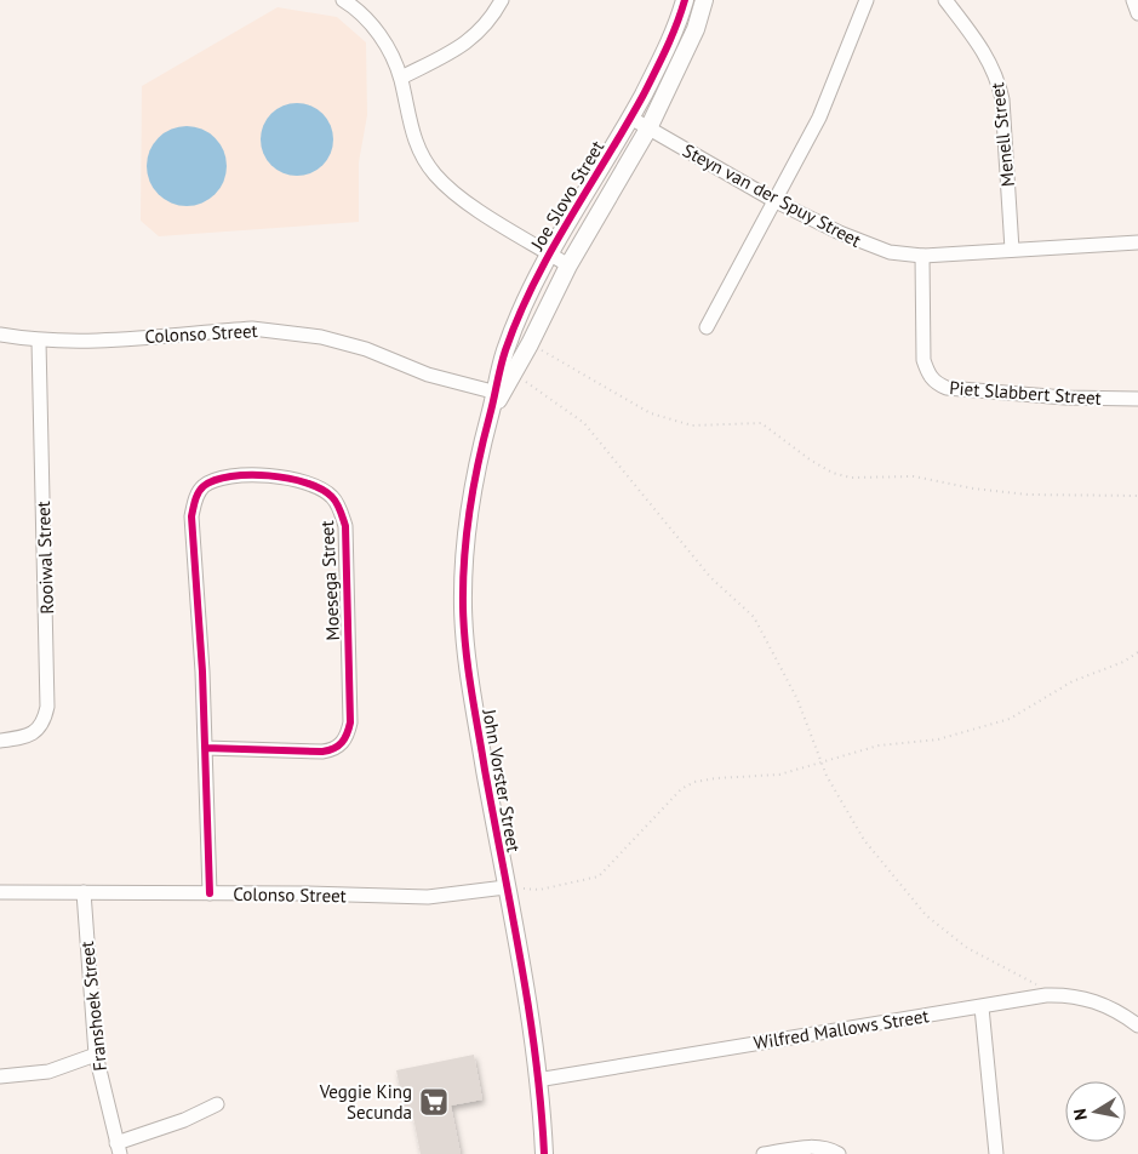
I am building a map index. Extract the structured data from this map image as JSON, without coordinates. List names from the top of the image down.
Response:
{
  "streets": {
    "street": [
      "Menell Street",
      "Joe Slovo Street",
      "Steyn van der Spuy Street",
      "Colonso Street",
      "Piet Slabbert Street",
      "Rooiwal Street",
      "Moesega Street",
      "John Vorster Street",
      "Franshoek Street",
      "Wilfred Mallows Street"
    ]
  },
  "crossings": [
    ["Menell Street", "Steyn van der Spuy Street"],
    ["Joe Slovo Street", "Steyn van der Spuy Street"],
    ["Joe Slovo Street", "Colonso Street"],
    ["Joe Slovo Street", "John Vorster Street"],
    ["Steyn van der Spuy Street", "Piet Slabbert Street"],
    ["Colonso Street", "Rooiwal Street"],
    ["Colonso Street", "Moesega Street"],
    ["Colonso Street", "John Vorster Street"],
    ["Colonso Street", "Franshoek Street"],
    ["John Vorster Street", "Wilfred Mallows Street"]
  ],
  "places": {
    "supermarket": ["Veggie King Secunda"]
  },
  "north": "left"
}
